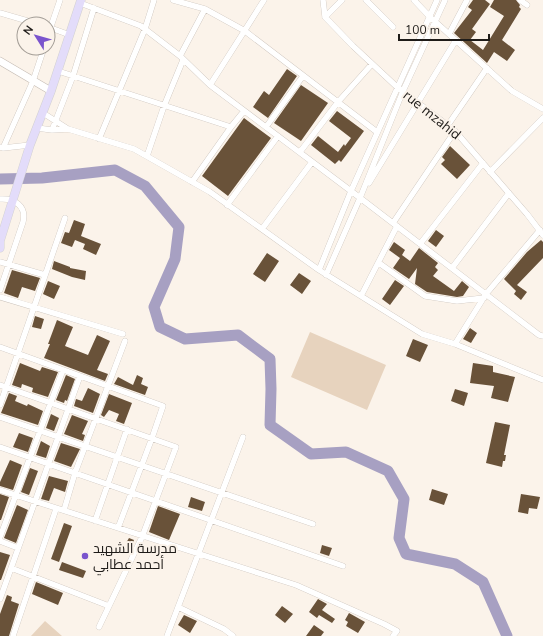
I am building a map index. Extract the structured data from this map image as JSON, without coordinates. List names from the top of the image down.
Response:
{
  "streets": {
    "street": ["rue mzahid"]
  },
  "places": ["مدرسة الشهيد أحمد عطابي"],
  "scale_bar": "100 m",
  "north": "top left"
}
